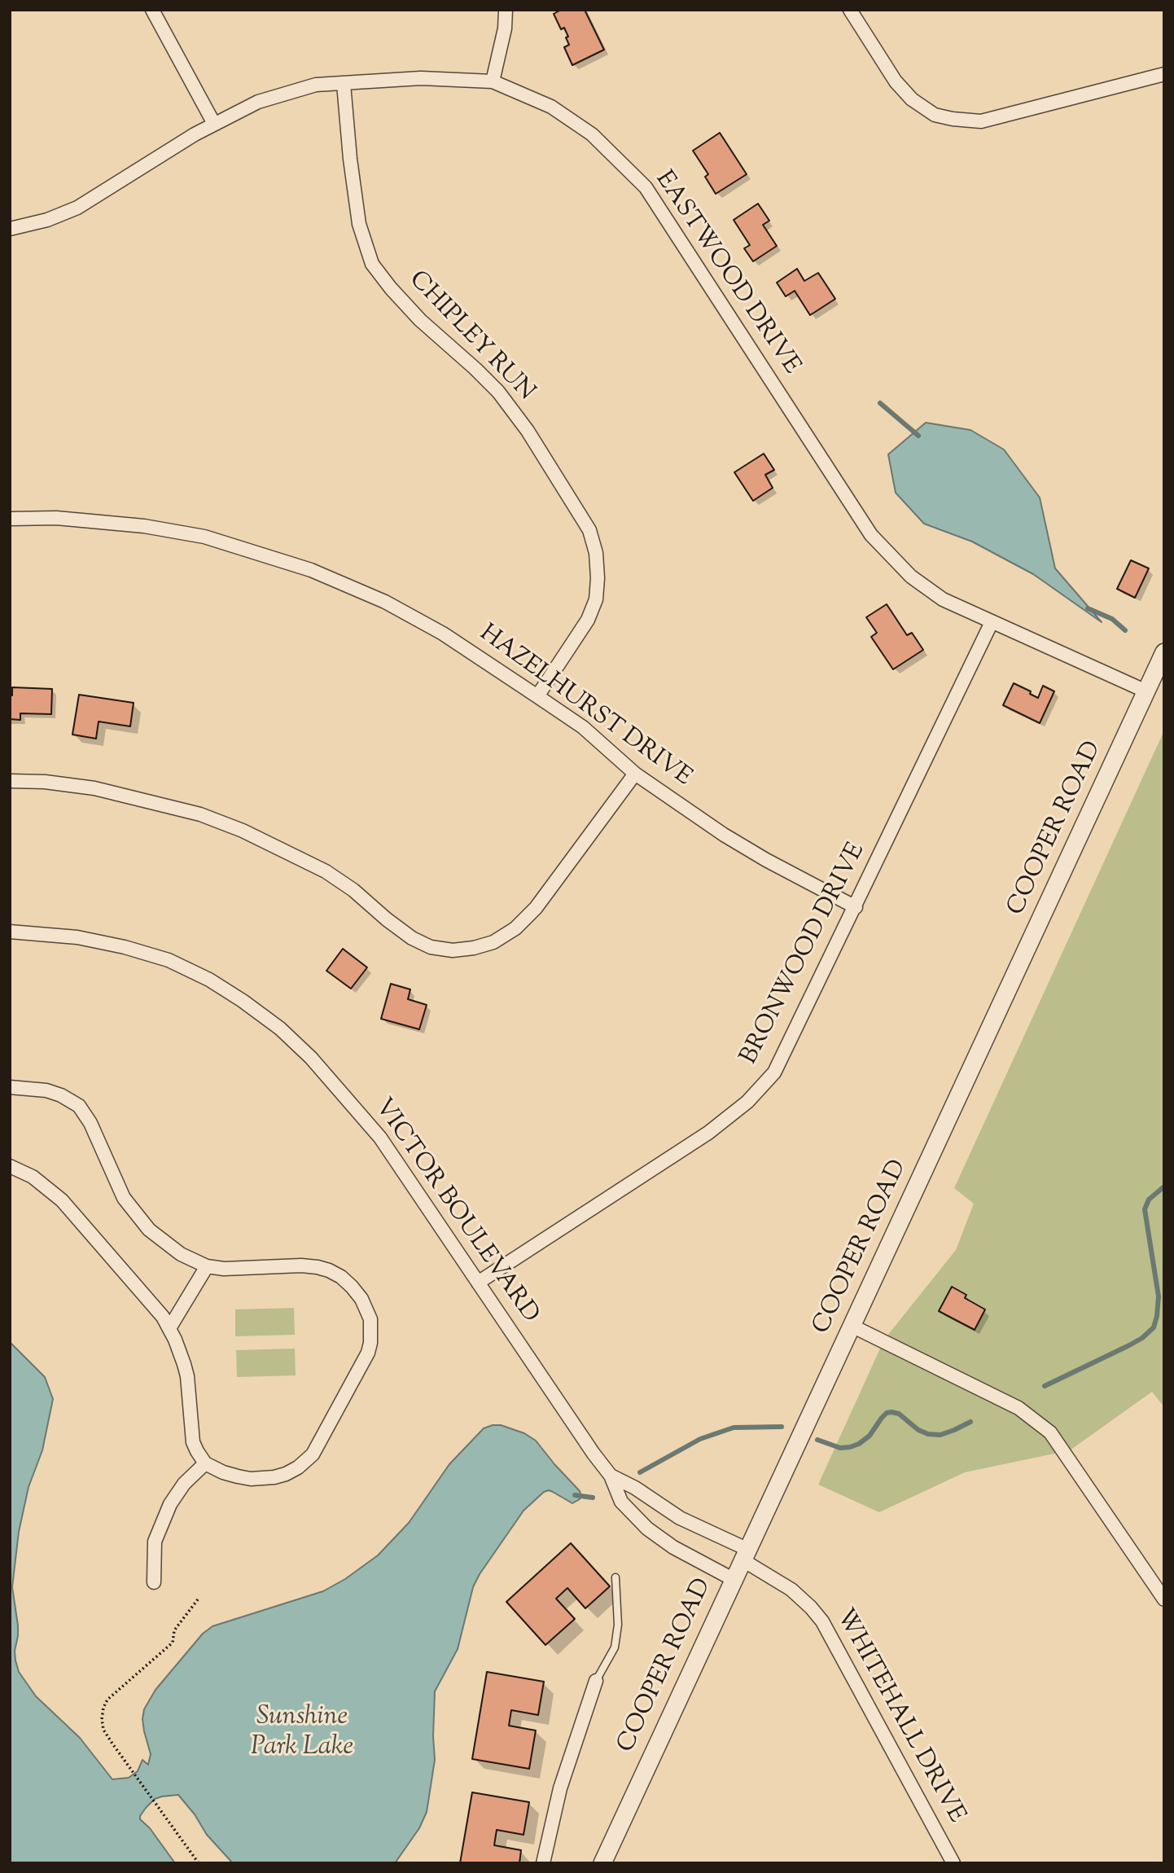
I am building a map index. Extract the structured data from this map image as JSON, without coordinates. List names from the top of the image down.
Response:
{
  "streets": {
    "street": [
      "EASTWOOD DRIVE",
      "CHIPLEY RUN",
      "HAZELHURST DRIVE",
      "COOPER ROAD",
      "BRONWOOD DRIVE",
      "VICTOR BOULEVARD",
      "WHITEHALL DRIVE"
    ]
  },
  "crossings": [
    ["EASTWOOD DRIVE", "CHIPLEY RUN"],
    ["EASTWOOD DRIVE", "COOPER ROAD"],
    ["EASTWOOD DRIVE", "BRONWOOD DRIVE"],
    ["CHIPLEY RUN", "HAZELHURST DRIVE"],
    ["HAZELHURST DRIVE", "BRONWOOD DRIVE"],
    ["COOPER ROAD", "VICTOR BOULEVARD"],
    ["COOPER ROAD", "WHITEHALL DRIVE"],
    ["BRONWOOD DRIVE", "VICTOR BOULEVARD"],
    ["VICTOR BOULEVARD", "WHITEHALL DRIVE"]
  ],
  "water": ["Sunshine Park Lake"]
}
